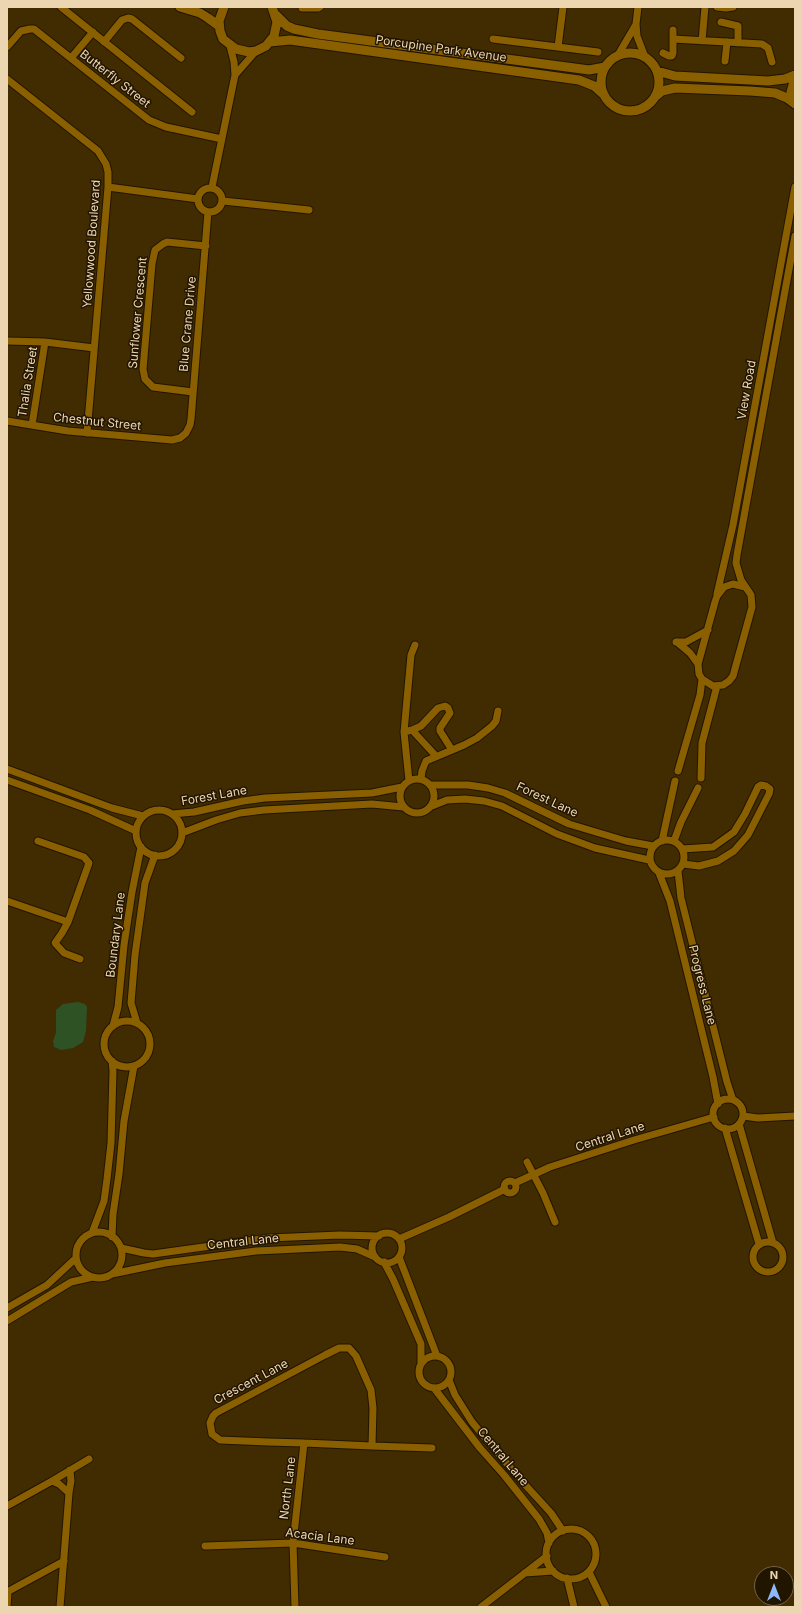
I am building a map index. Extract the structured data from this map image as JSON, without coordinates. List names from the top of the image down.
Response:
{
  "streets": {
    "street": [
      "Porcupine Park Avenue",
      "Butterfly Street",
      "Yellowwood Boulevard",
      "Sunflower Crescent",
      "Blue Crane Drive",
      "Thalia Street",
      "View Road",
      "Chestnut Street",
      "Forest Lane",
      "Boundary Lane",
      "Progress Lane",
      "Central Lane",
      "Crescent Lane",
      "North Lane",
      "Acacia Lane"
    ]
  },
  "crossings": [
    ["Yellowwood Boulevard", "Chestnut Street"],
    ["Sunflower Crescent", "Blue Crane Drive"],
    ["Blue Crane Drive", "Chestnut Street"],
    ["Thalia Street", "Chestnut Street"],
    ["Forest Lane", "Boundary Lane"],
    ["Forest Lane", "Progress Lane"],
    ["Progress Lane", "Central Lane"],
    ["Crescent Lane", "North Lane"],
    ["North Lane", "Acacia Lane"]
  ],
  "north": "top"
}
